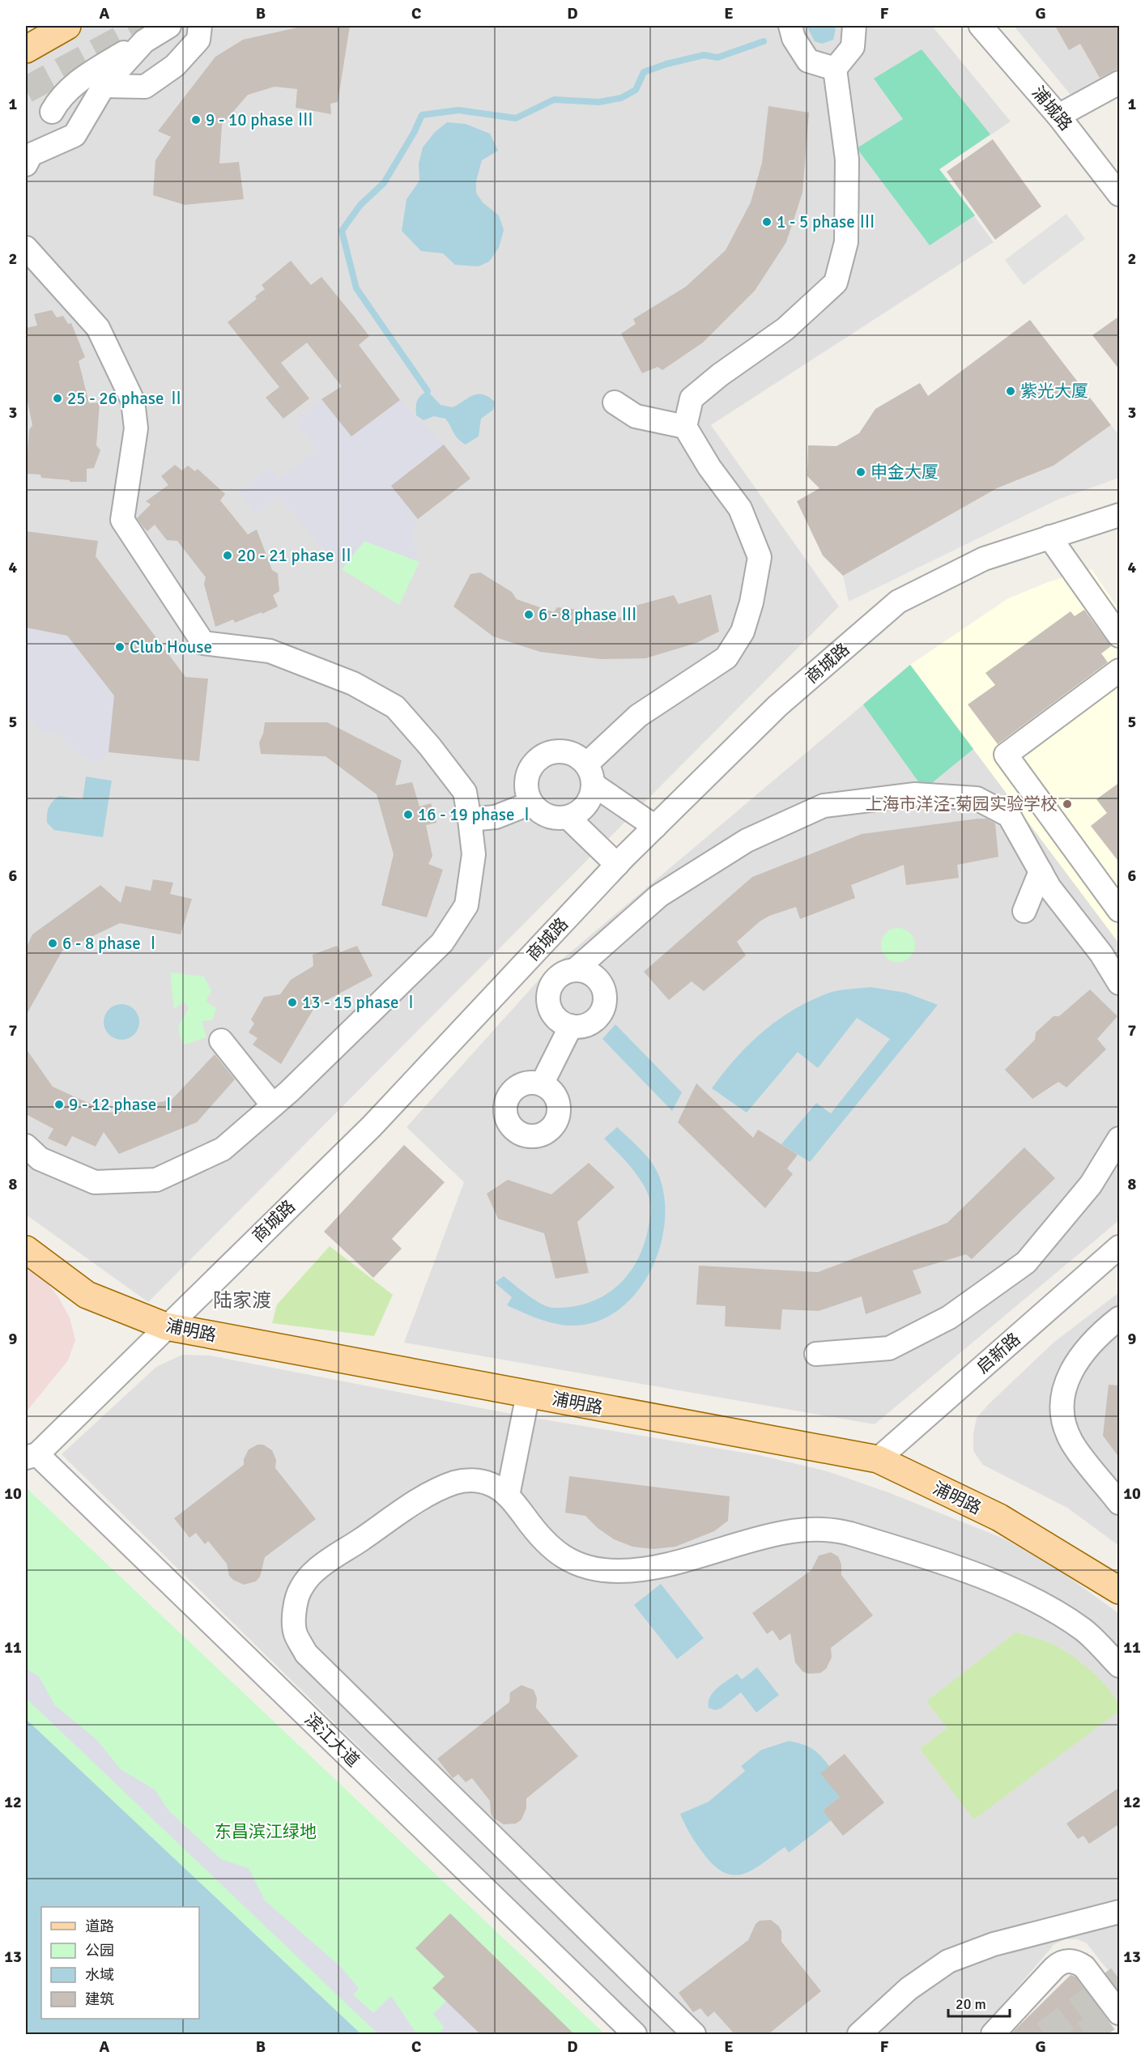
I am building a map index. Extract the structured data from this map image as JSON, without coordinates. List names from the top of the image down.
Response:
{
  "streets": {
    "main road": ["浦明路"],
    "street": [
      "浦城路",
      "商城路",
      "启新路",
      "滨江大道"
    ]
  },
  "crossings": [
    ["商城路", "浦明路"],
    ["商城路", "滨江大道"],
    ["浦明路", "启新路"]
  ],
  "districts": ["陆家渡"],
  "parks": ["东昌滨江绿地"],
  "places": [
    "9 - 10 phase Ⅲ",
    "1 - 5 phase Ⅲ",
    "紫光大厦",
    "25 - 26 phase Ⅱ",
    "申金大厦",
    "20 - 21 phase Ⅱ",
    "6 - 8 phase Ⅲ",
    "Club House",
    "上海市洋泾·菊园实验学校",
    "16 - 19 phase Ⅰ",
    "6 - 8 phase Ⅰ",
    "13 - 15 phase Ⅰ",
    "9 - 12 phase Ⅰ"
  ],
  "legend": [
    "道路",
    "公园",
    "水域",
    "建筑"
  ],
  "scale_bar": "20 m",
  "grid": {
    "columns": [
      "A",
      "B",
      "C",
      "D",
      "E",
      "F",
      "G"
    ],
    "rows": [
      "1",
      "2",
      "3",
      "4",
      "5",
      "6",
      "7",
      "8",
      "9",
      "10",
      "11",
      "12",
      "13"
    ]
  }
}
